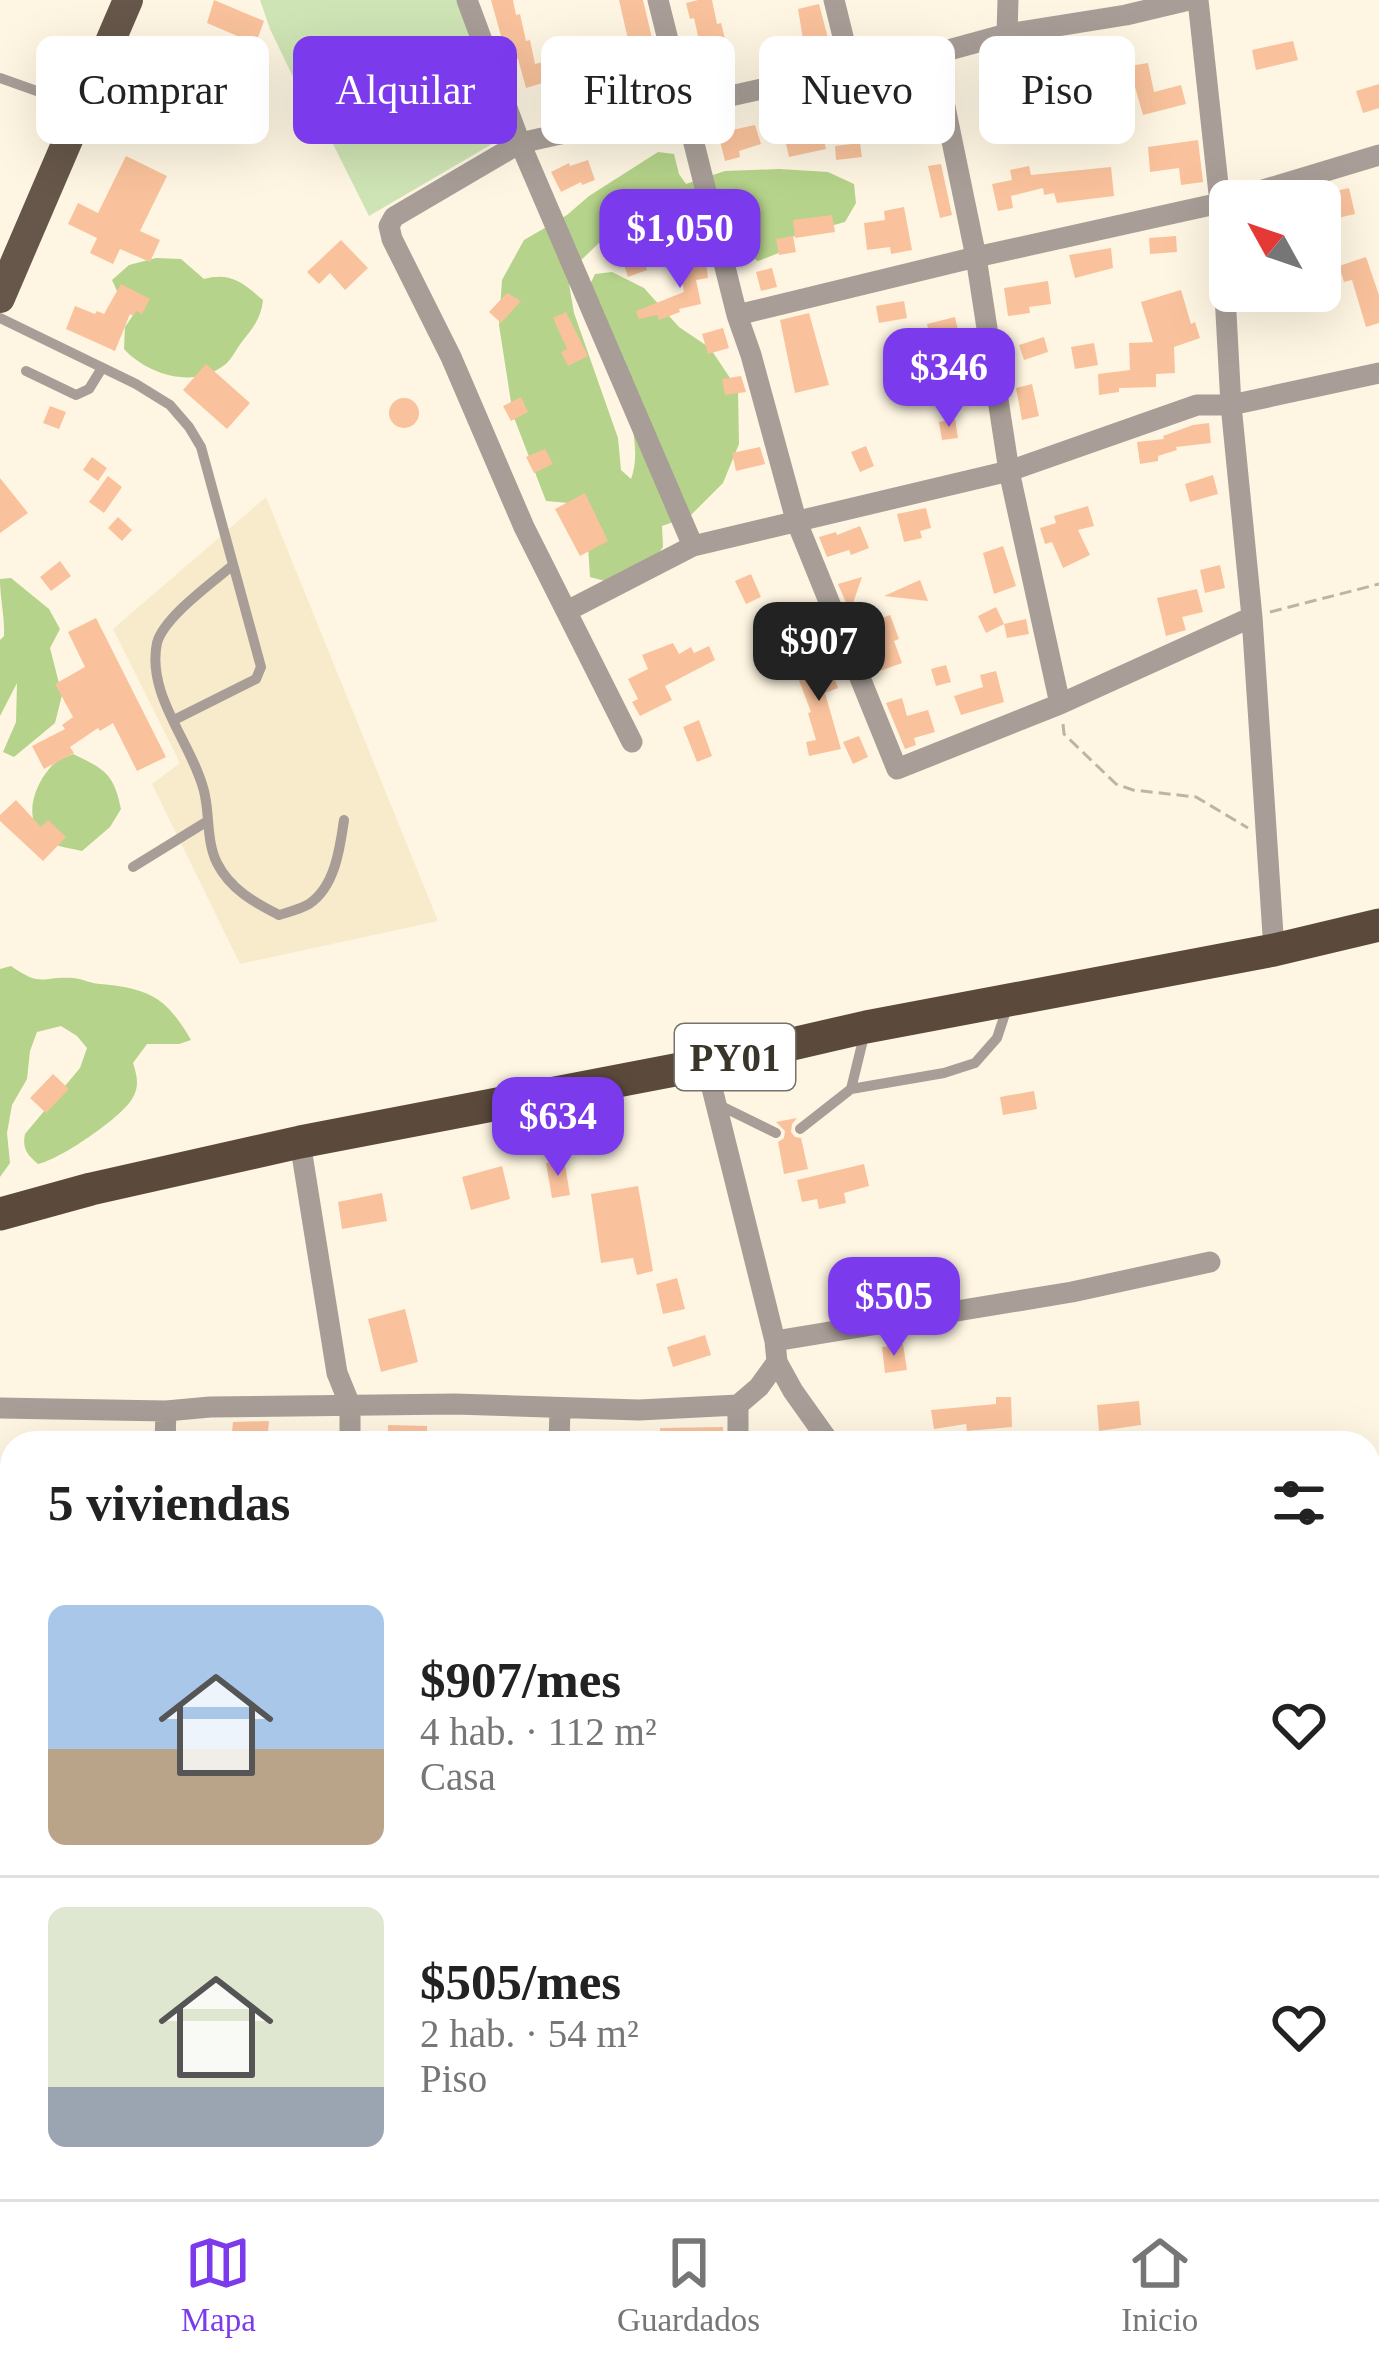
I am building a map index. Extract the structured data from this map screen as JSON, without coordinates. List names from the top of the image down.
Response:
{
  "streets": {
    "highway": ["PY01"]
  },
  "north": "top left",
  "page": {
    "chip": [
      "Comprar",
      "Alquilar",
      "Filtros",
      "Nuevo",
      "Piso"
    ],
    "price": [
      "$1,050",
      "$346",
      "$907",
      "$634",
      "$505"
    ],
    "heading": "5 viviendas",
    "list": [
      {
        "name": "$907/mes",
        "note": "4 hab. · 112 m² · Casa"
      },
      {
        "name": "$505/mes",
        "note": "2 hab. · 54 m² · Piso"
      }
    ],
    "tabs": ["Mapa", "Guardados", "Inicio"]
  }
}
